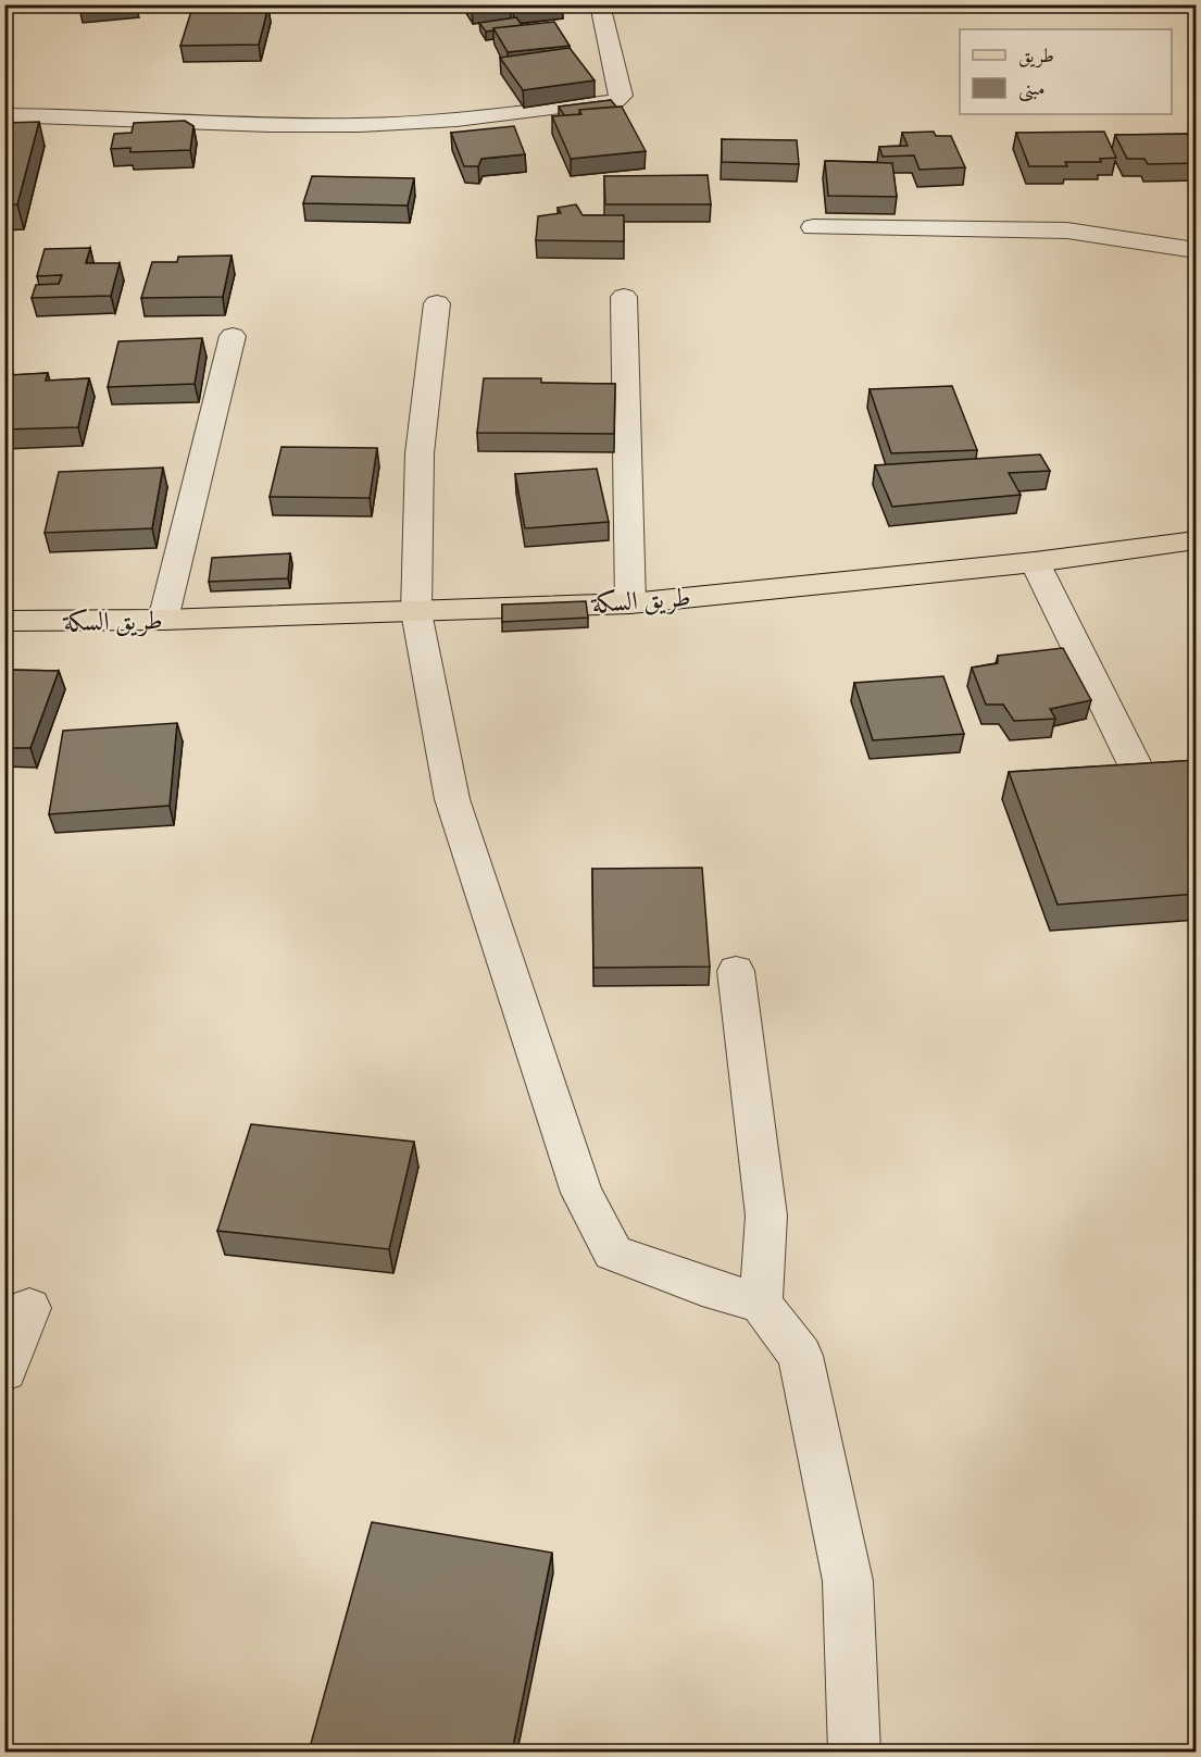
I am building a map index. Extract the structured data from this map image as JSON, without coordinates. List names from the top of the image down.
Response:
{
  "streets": {
    "main road": ["طريق السكة"]
  },
  "legend": ["طريق", "مبنى"]
}
